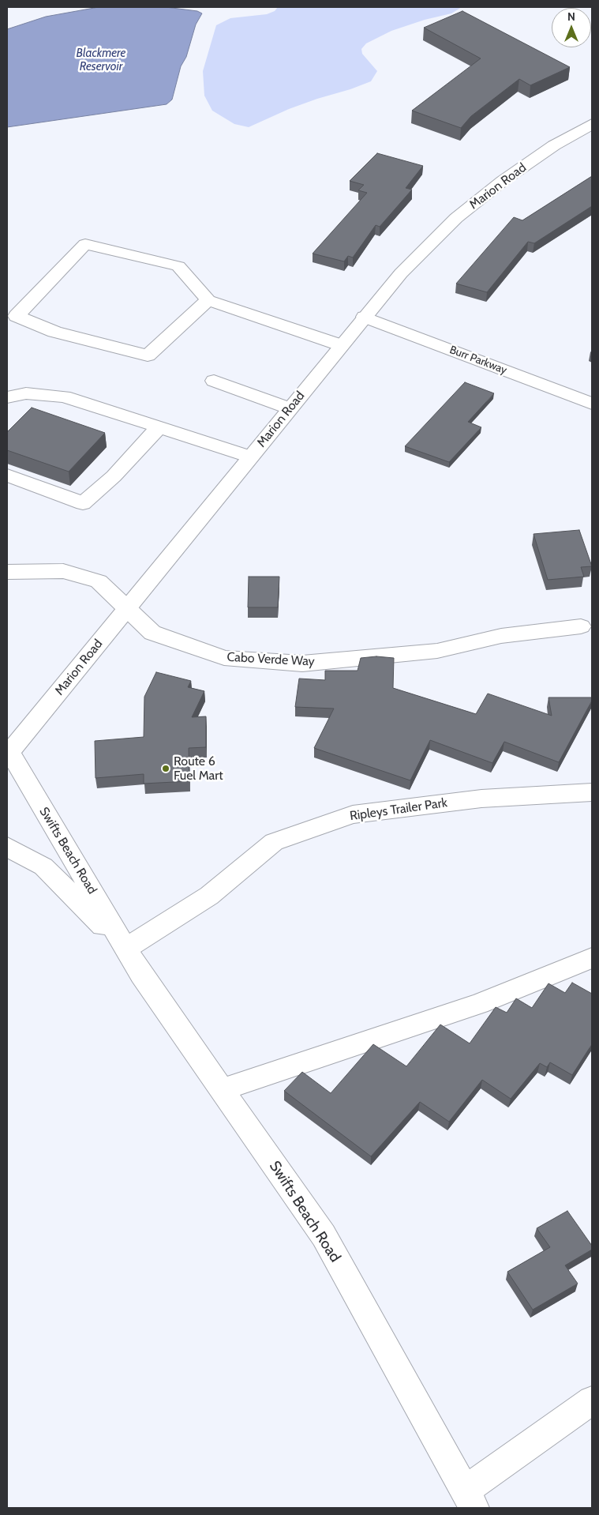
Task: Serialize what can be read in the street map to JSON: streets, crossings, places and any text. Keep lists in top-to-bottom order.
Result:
{
  "streets": {
    "street": [
      "Marion Road",
      "Burr Parkway",
      "Cabo Verde Way",
      "Ripleys Trailer Park",
      "Swifts Beach Road"
    ]
  },
  "crossings": [
    ["Marion Road", "Burr Parkway"],
    ["Marion Road", "Cabo Verde Way"],
    ["Marion Road", "Swifts Beach Road"],
    ["Ripleys Trailer Park", "Swifts Beach Road"]
  ],
  "water": ["Blackmere Reservoir"],
  "places": ["Route 6 Fuel Mart"],
  "north": "top"
}
